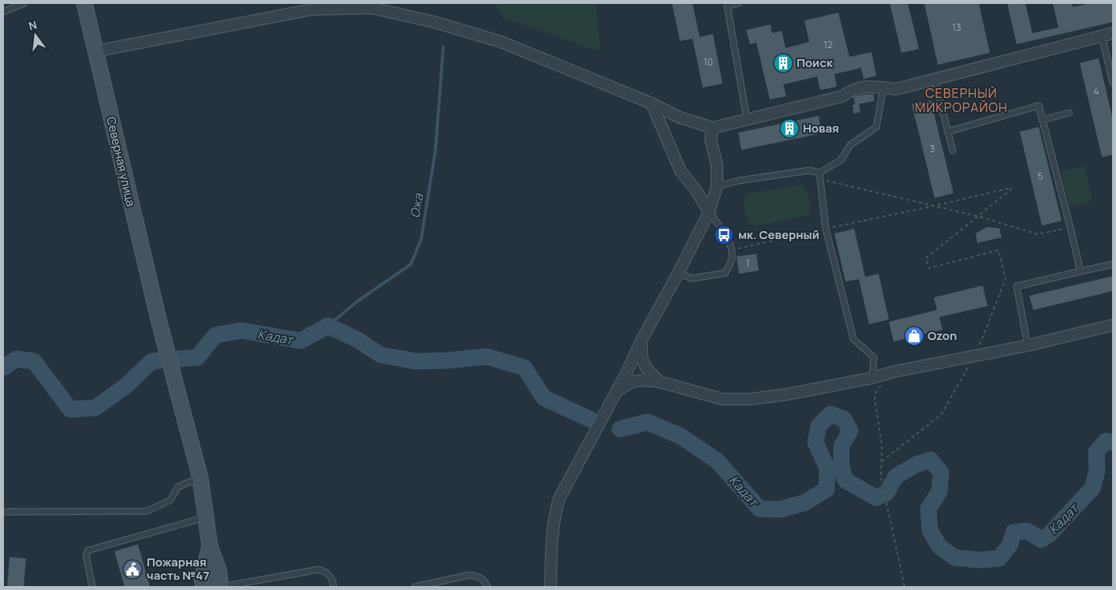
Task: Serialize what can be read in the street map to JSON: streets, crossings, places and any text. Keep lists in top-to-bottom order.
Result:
{
  "streets": {
    "street": ["Северная улица"]
  },
  "districts": ["СЕВЕРНЫЙ МИКРОРАЙОН"],
  "water": ["Ожа", "Кадат"],
  "places": {
    "building": ["Поиск", "Новая"],
    "bus stop": ["мк. Северный"],
    "shop": ["Ozon"],
    "public building": ["Пожарная часть №47"]
  },
  "house_numbers": [
    "13",
    "12",
    "10",
    "4",
    "3",
    "5",
    "1"
  ],
  "north": "top"
}
